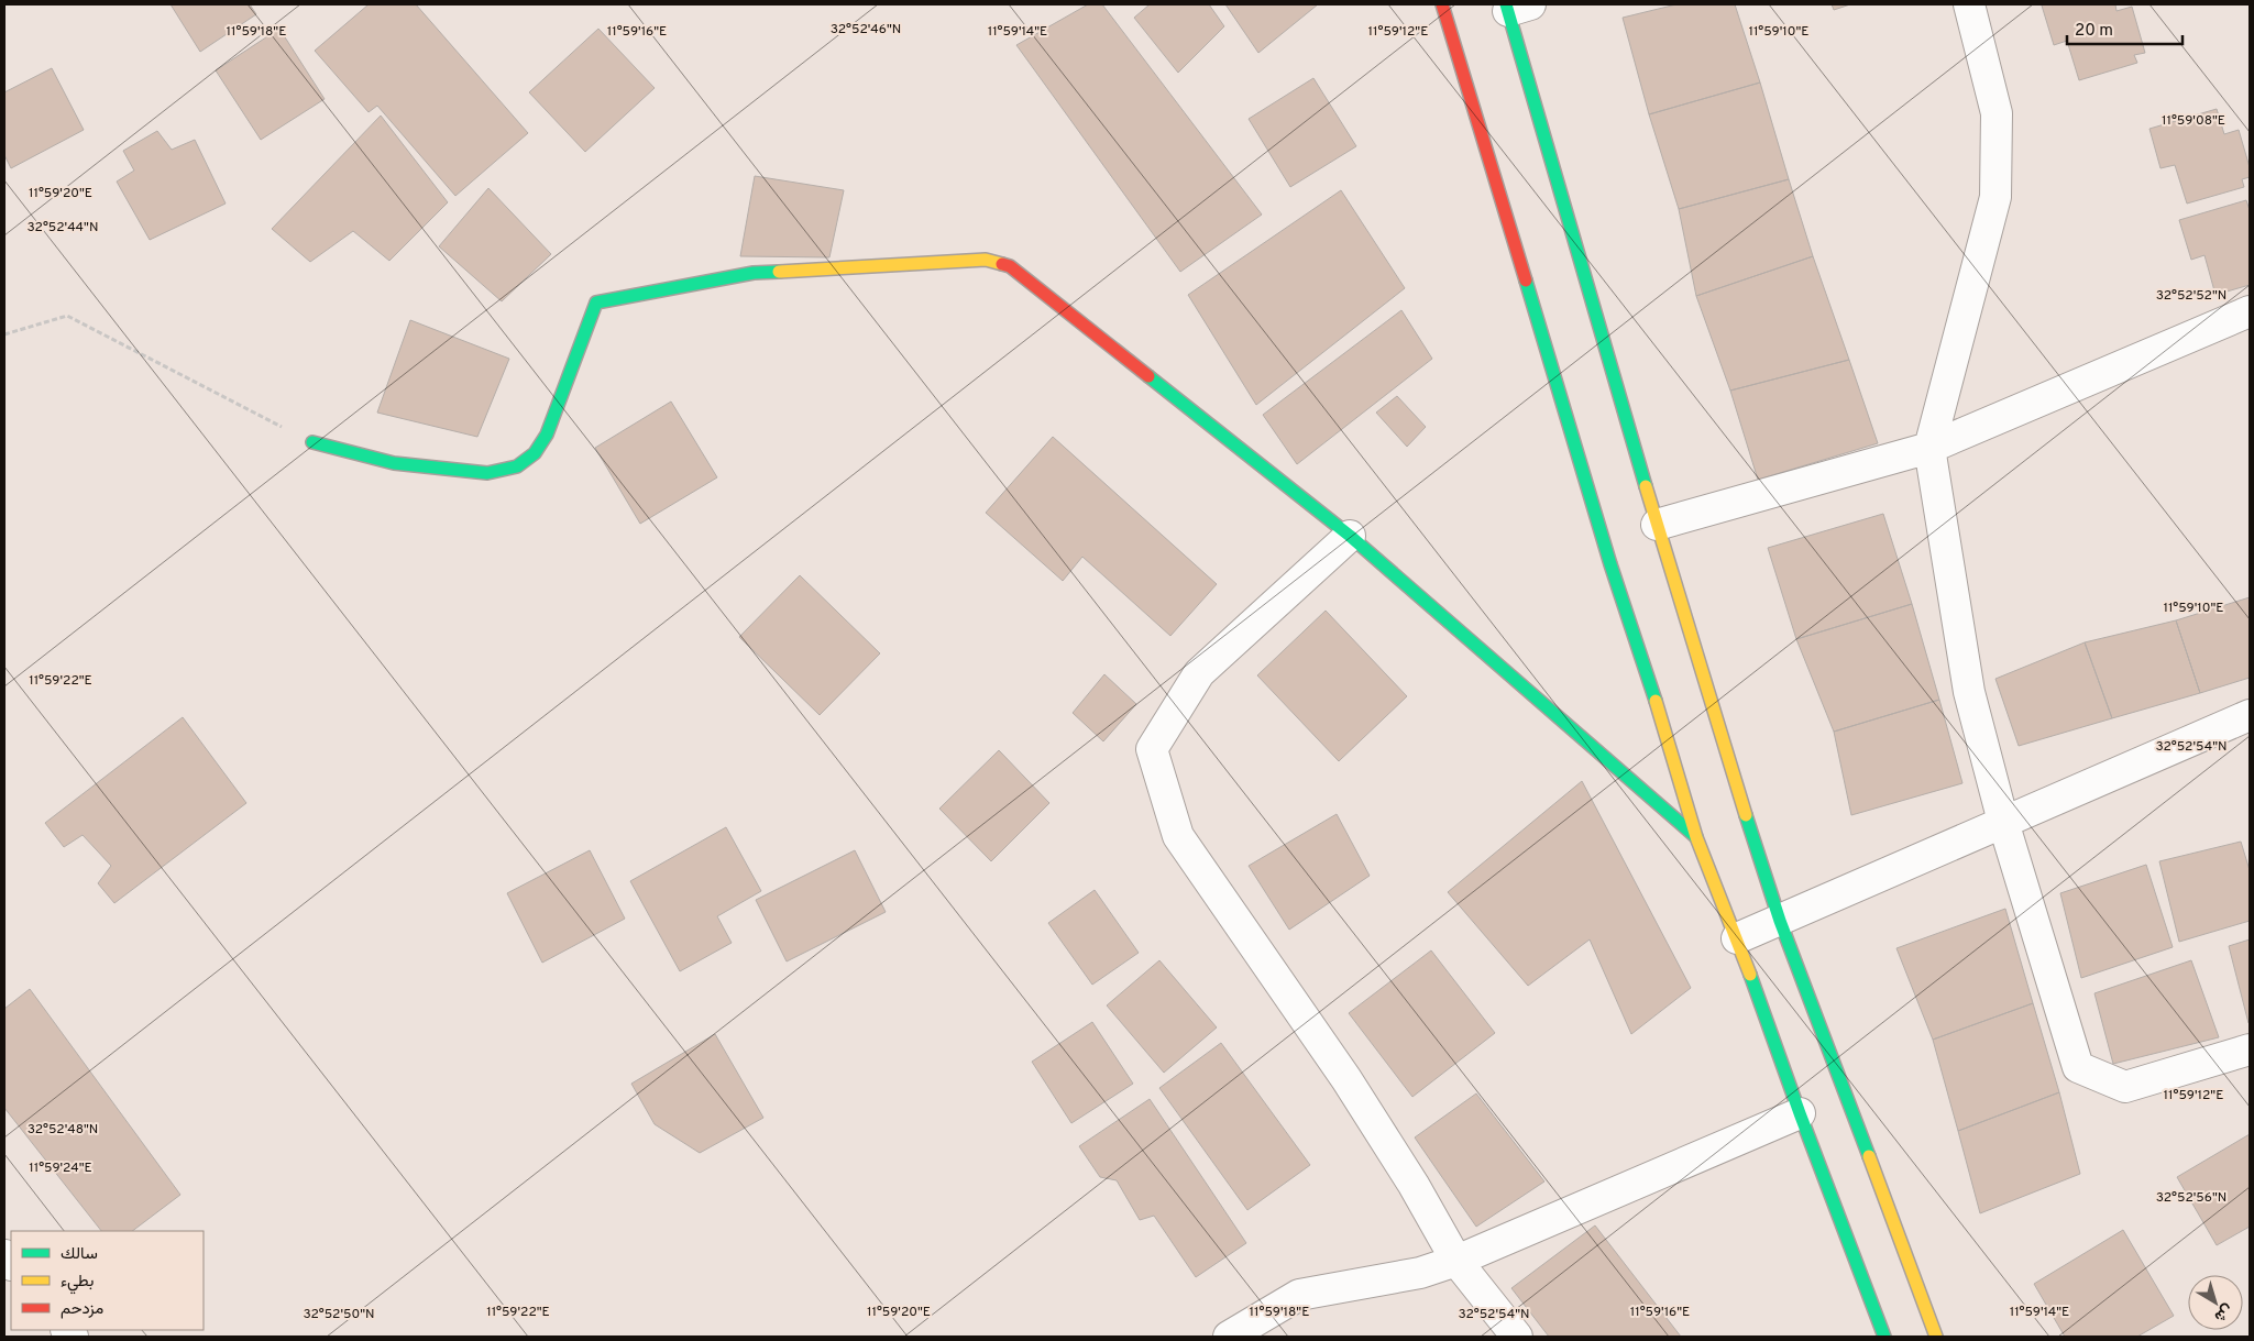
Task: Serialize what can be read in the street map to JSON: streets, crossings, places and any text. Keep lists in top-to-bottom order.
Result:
{
  "legend": ["سالك", "بطيء", "مزدحم"],
  "scale_bar": "20 m",
  "north": "bottom right",
  "coordinates": [
    "32°52'46\"N",
    "11°59'18\"E",
    "11°59'16\"E",
    "11°59'14\"E",
    "11°59'12\"E",
    "11°59'10\"E",
    "11°59'08\"E",
    "11°59'20\"E",
    "32°52'44\"N",
    "32°52'52\"N",
    "11°59'22\"E",
    "32°52'54\"N",
    "32°52'48\"N",
    "11°59'24\"E",
    "32°52'56\"N",
    "32°52'50\"N"
  ]
}
